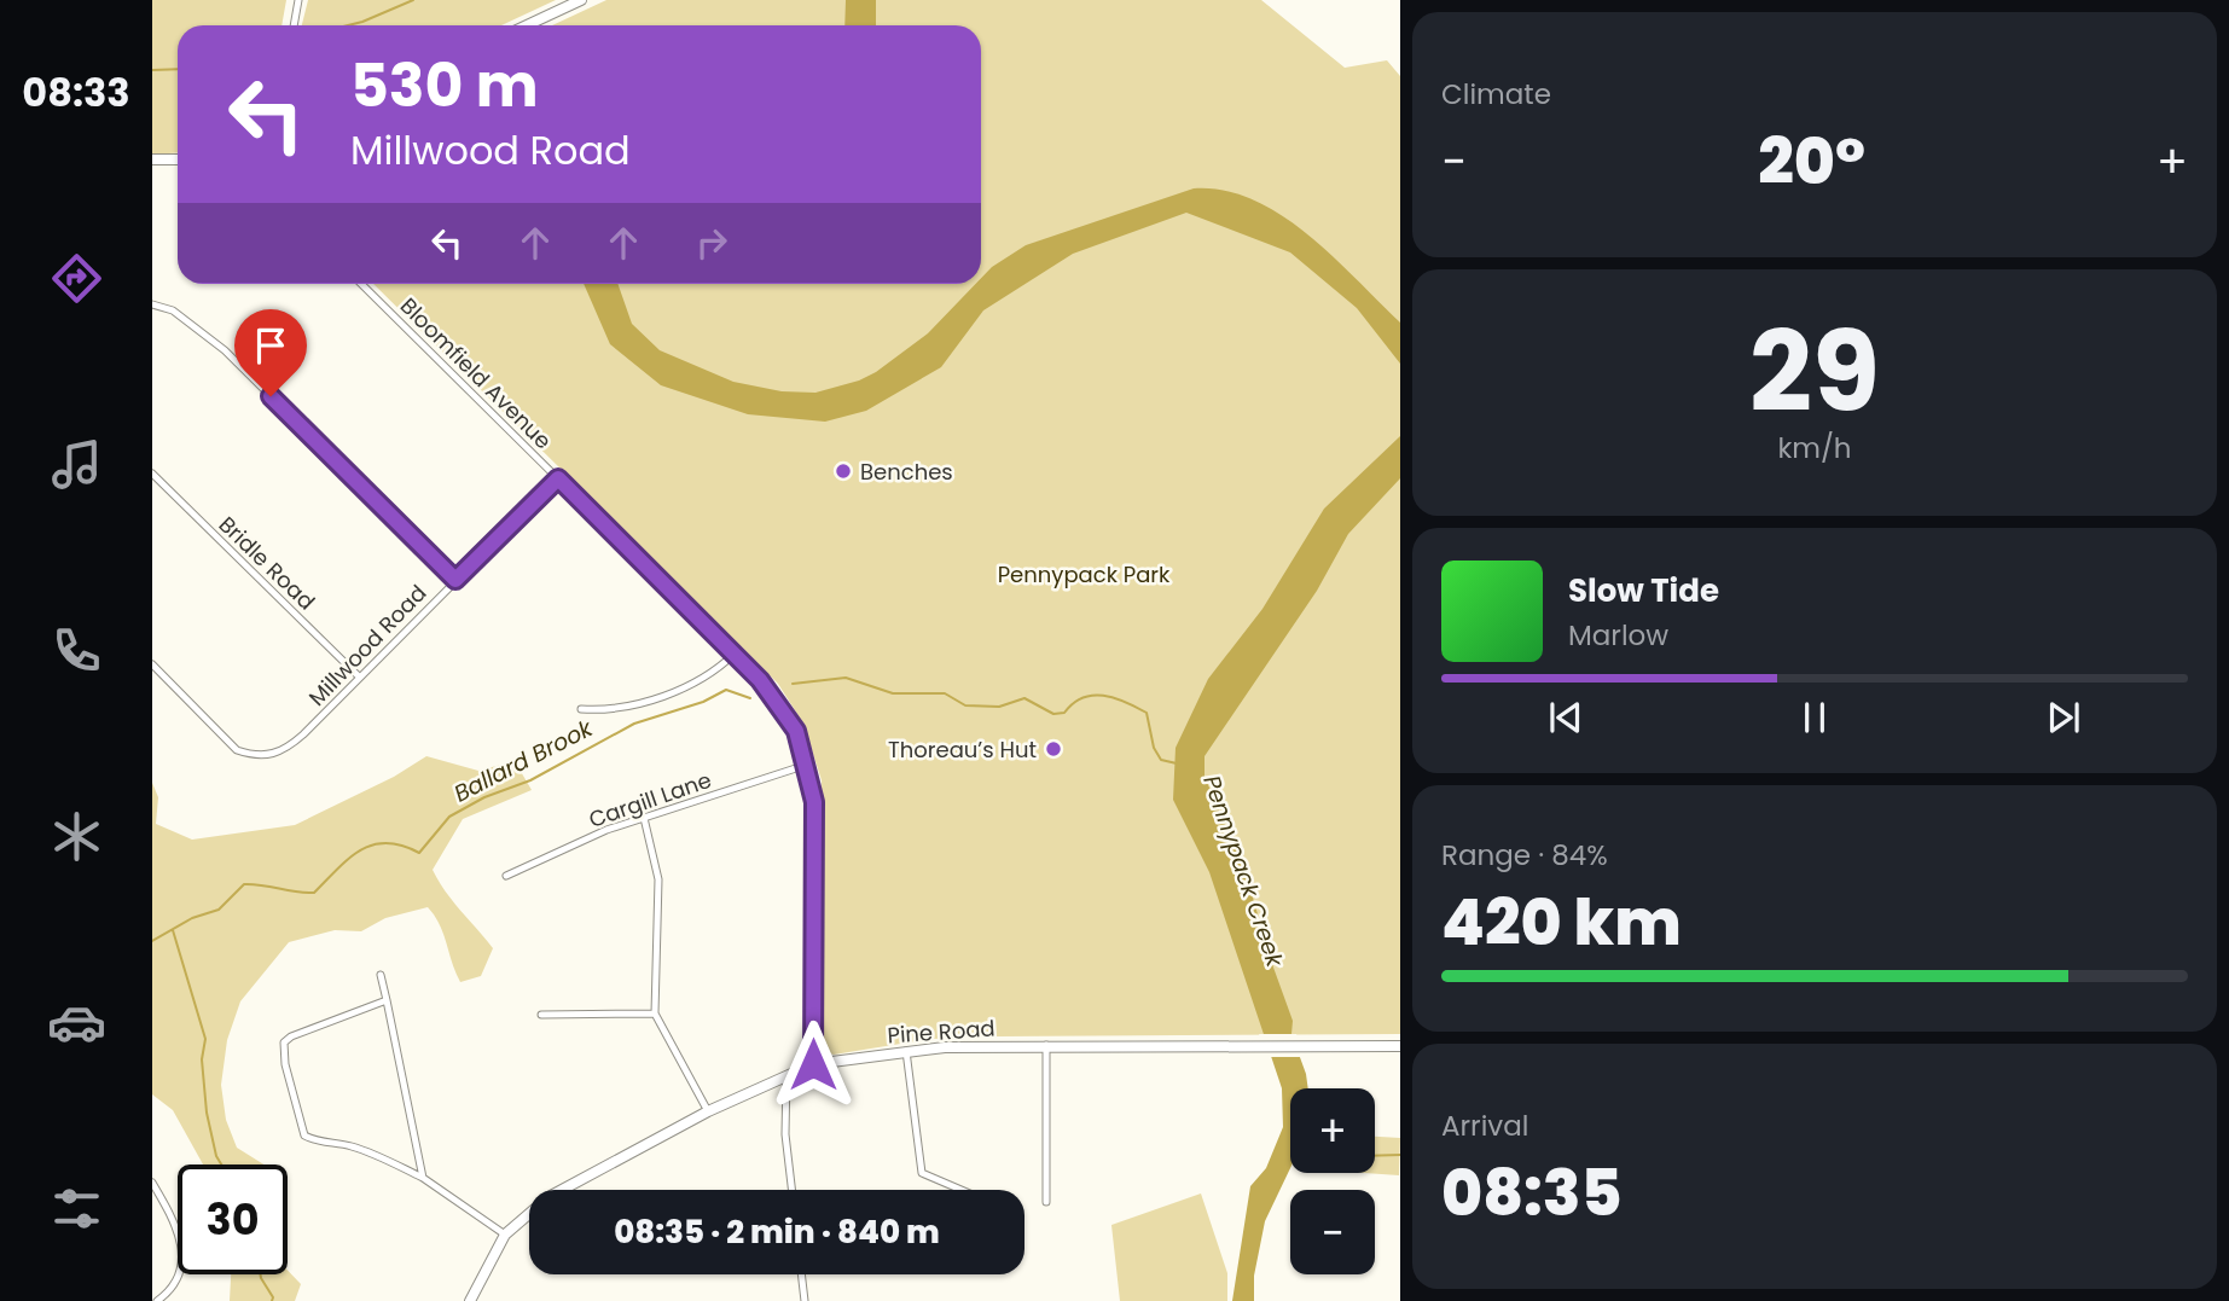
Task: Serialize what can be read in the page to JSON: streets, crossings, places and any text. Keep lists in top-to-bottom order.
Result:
{
  "streets": {
    "street": [
      "Bloomfield Avenue",
      "Bridle Road",
      "Millwood Road",
      "Cargill Lane",
      "Pine Road"
    ]
  },
  "crossings": [
    ["Bloomfield Avenue", "Millwood Road"],
    ["Bloomfield Avenue", "Cargill Lane"],
    ["Bloomfield Avenue", "Pine Road"],
    ["Bridle Road", "Millwood Road"]
  ],
  "water": ["Ballard Brook", "Pennypack Creek"],
  "parks": ["Pennypack Park"],
  "places": ["Benches", "Thoreau’s Hut"],
  "page": {
    "tabs": "08:33",
    "tile": [
      "Climate",
      ["29", "km/h"],
      ["Range · 84%", "420 km"],
      ["Arrival", "08:35"]
    ],
    "turn": ["530 m", "Millwood Road"],
    "heat": ["−", "20°", "+"],
    "song": ["Slow Tide", "Marlow"],
    "map_buttons": ["+", "−"],
    "limit": "30",
    "trip": "08:35 · 2 min · 840 m"
  }
}
